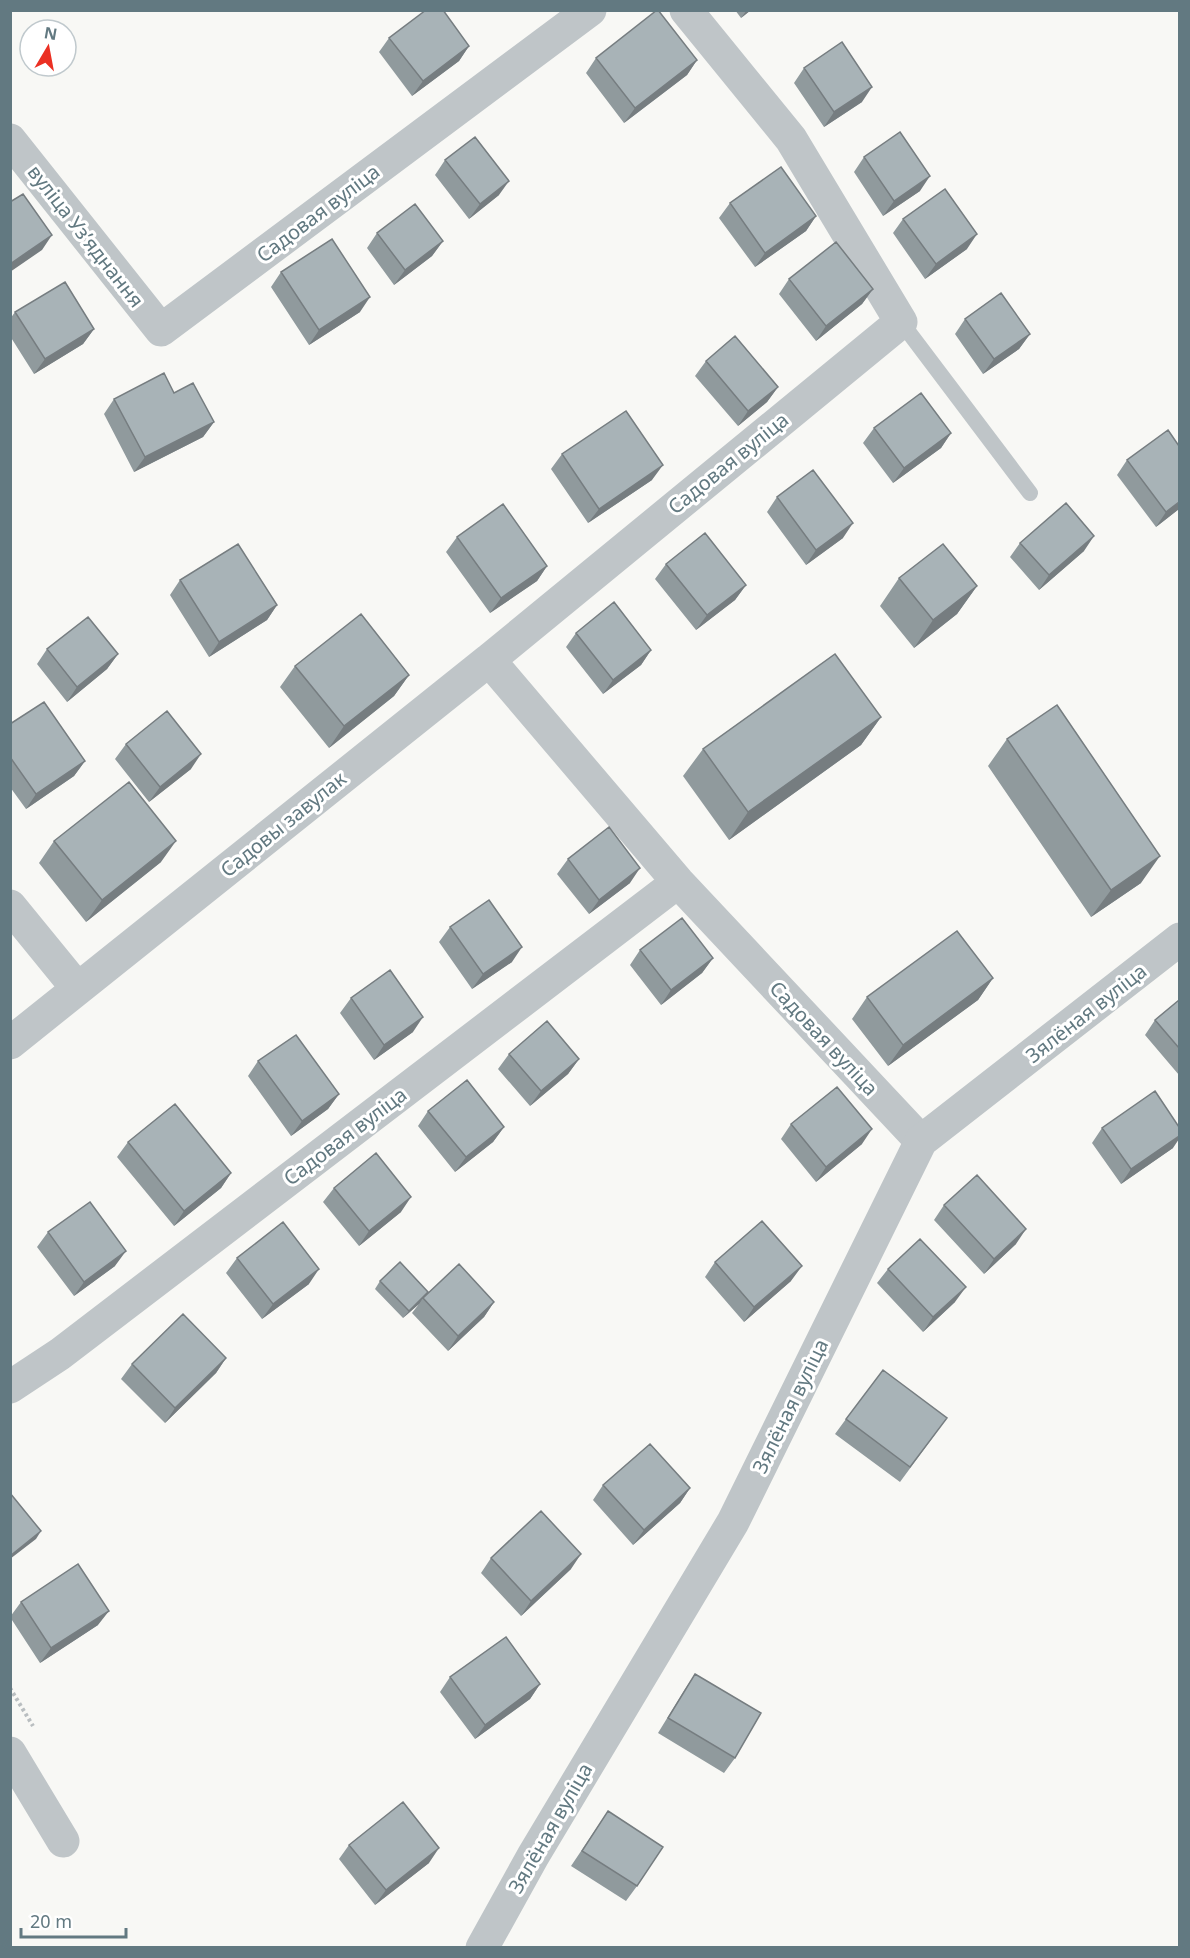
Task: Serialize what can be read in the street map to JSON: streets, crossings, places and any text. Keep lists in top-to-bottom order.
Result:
{
  "streets": {
    "street": [
      "Садовая вуліца",
      "вуліца Узʼяднання",
      "Садовы завулак",
      "Зялёная вуліца"
    ]
  },
  "crossings": [
    ["Садовая вуліца", "вуліца Узʼяднання"],
    ["Садовая вуліца", "Садовы завулак"],
    ["Садовая вуліца", "Зялёная вуліца"]
  ],
  "scale_bar": "20 m",
  "north": "top"
}
